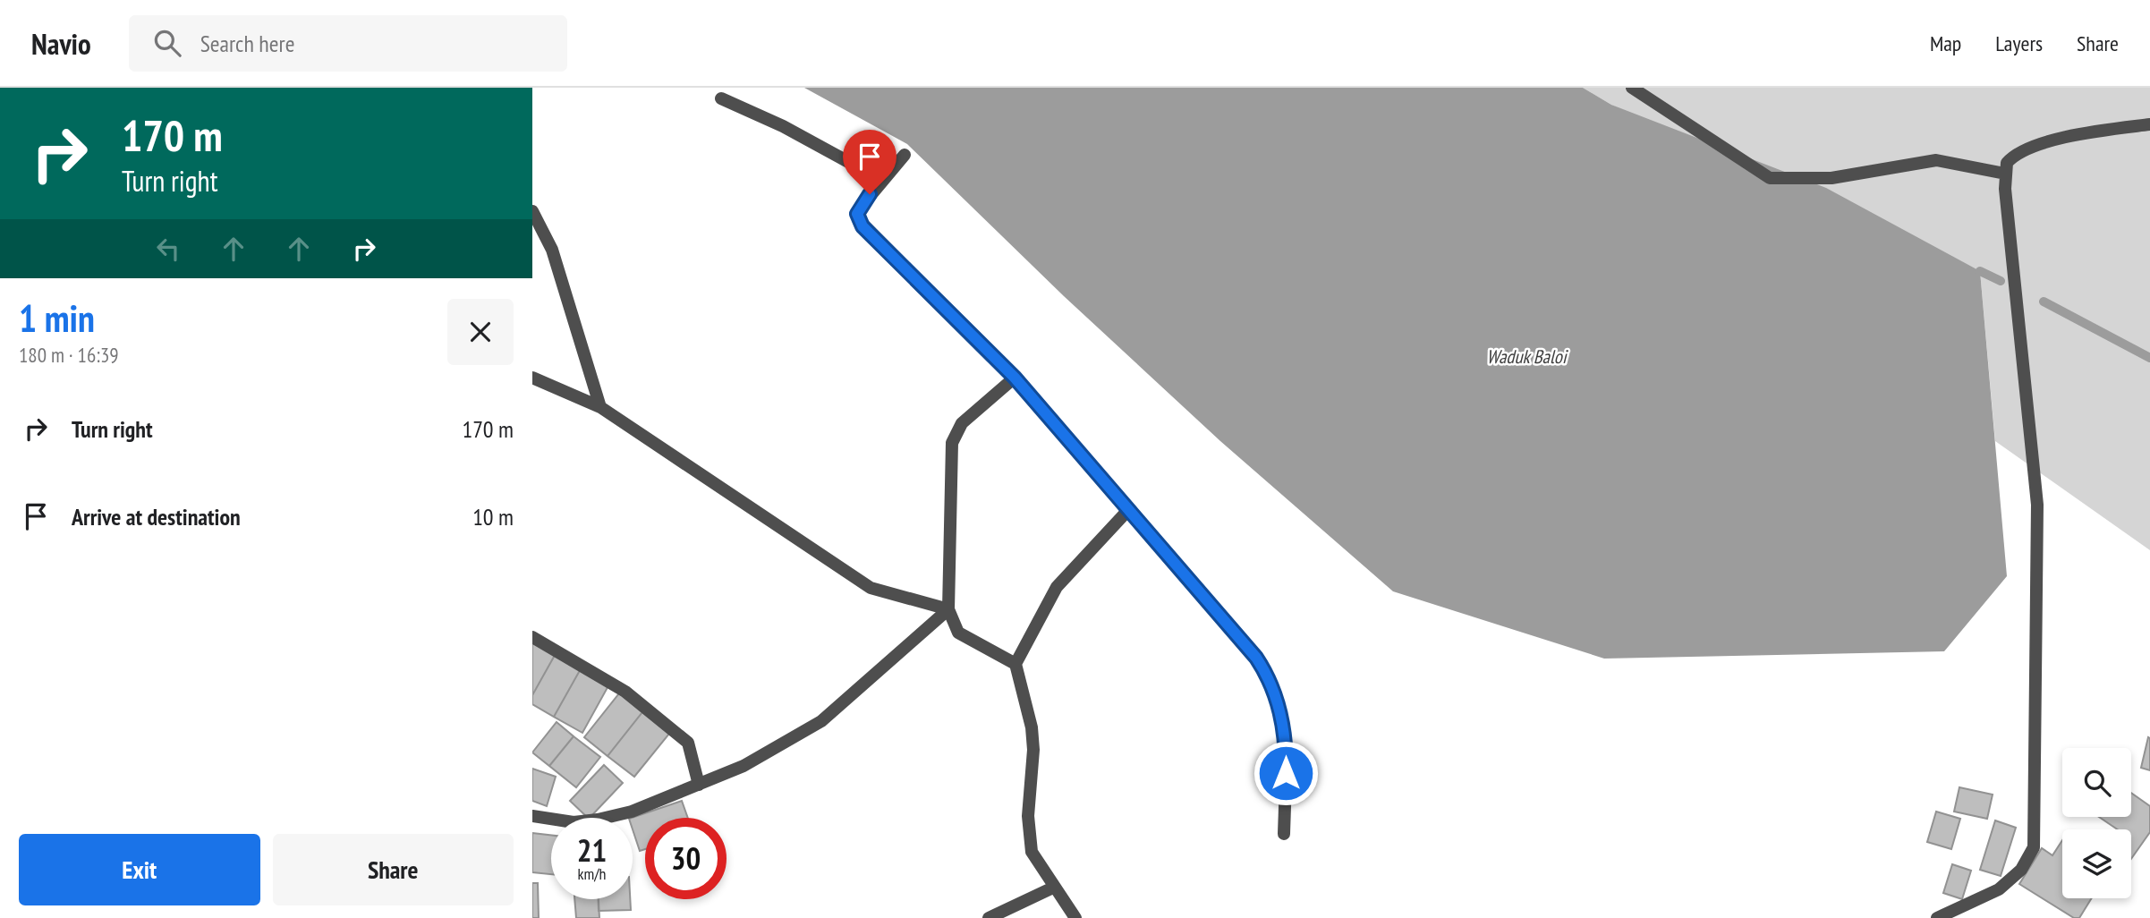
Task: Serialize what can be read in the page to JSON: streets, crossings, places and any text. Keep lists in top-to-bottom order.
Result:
{
  "water": ["Waduk Baloi"],
  "page": {
    "header": "Navio",
    "search": "Search here",
    "nav": ["Map", "Layers", "Share"],
    "turn": ["170 m", "Turn right"],
    "heading": ["1 min", "180 m · 16:39"],
    "list": [
      {
        "name": "Turn right",
        "value": "170 m"
      },
      {
        "name": "Arrive at destination",
        "value": "10 m"
      }
    ],
    "speed": "21 km/h",
    "limit": "30",
    "buttons": ["Exit", "Share"]
  }
}
